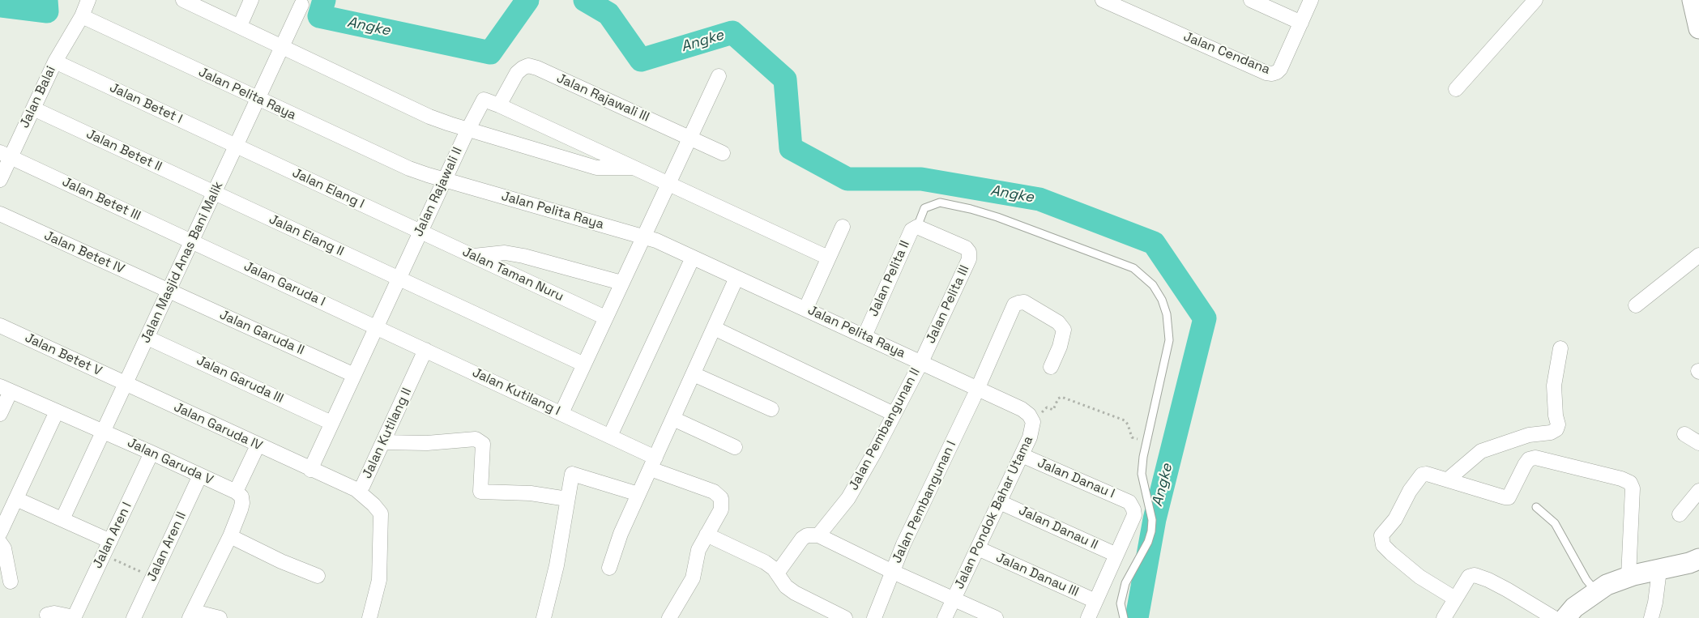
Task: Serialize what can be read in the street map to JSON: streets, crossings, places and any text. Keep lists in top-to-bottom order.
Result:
{
  "streets": {
    "street": [
      "Jalan Cendana",
      "Jalan Pelita Raya",
      "Jalan Balai",
      "Jalan Rajawali III",
      "Jalan Betet I",
      "Jalan Betet II",
      "Jalan Elang I",
      "Jalan Rajawali II",
      "Jalan Betet III",
      "Jalan Elang II",
      "Jalan Betet IV",
      "Jalan Masjid Anas Bani Malik",
      "Jalan Taman Nuru",
      "Jalan Pelita II",
      "Jalan Garuda I",
      "Jalan Pelita III",
      "Jalan Garuda II",
      "Jalan Betet V",
      "Jalan Garuda III",
      "Jalan Kutilang I",
      "Jalan Garuda IV",
      "Jalan Pembangunan II",
      "Jalan Kutilang II",
      "Jalan Garuda V",
      "Jalan Danau I",
      "Jalan Pembangunan I",
      "Jalan Pondok Bahar Utama",
      "Jalan Danau II",
      "Jalan Aren I",
      "Jalan Aren II",
      "Jalan Danau III"
    ]
  },
  "crossings": [
    ["Jalan Pelita Raya", "Jalan Balai"],
    ["Jalan Pelita Raya", "Jalan Rajawali II"],
    ["Jalan Pelita Raya", "Jalan Masjid Anas Bani Malik"],
    ["Jalan Pelita Raya", "Jalan Pelita II"],
    ["Jalan Pelita Raya", "Jalan Pelita III"],
    ["Jalan Pelita Raya", "Jalan Pembangunan II"],
    ["Jalan Pelita Raya", "Jalan Pembangunan I"],
    ["Jalan Pelita Raya", "Jalan Pondok Bahar Utama"],
    ["Jalan Balai", "Jalan Betet I"],
    ["Jalan Balai", "Jalan Betet II"],
    ["Jalan Balai", "Jalan Betet III"],
    ["Jalan Rajawali III", "Jalan Rajawali II"],
    ["Jalan Betet I", "Jalan Elang I"],
    ["Jalan Betet I", "Jalan Masjid Anas Bani Malik"],
    ["Jalan Betet II", "Jalan Elang II"],
    ["Jalan Betet II", "Jalan Masjid Anas Bani Malik"],
    ["Jalan Elang I", "Jalan Rajawali II"],
    ["Jalan Elang I", "Jalan Masjid Anas Bani Malik"],
    ["Jalan Elang I", "Jalan Taman Nuru"],
    ["Jalan Rajawali II", "Jalan Elang II"],
    ["Jalan Rajawali II", "Jalan Taman Nuru"],
    ["Jalan Rajawali II", "Jalan Garuda I"],
    ["Jalan Rajawali II", "Jalan Garuda II"],
    ["Jalan Rajawali II", "Jalan Garuda III"],
    ["Jalan Rajawali II", "Jalan Kutilang I"],
    ["Jalan Rajawali II", "Jalan Garuda IV"],
    ["Jalan Rajawali II", "Jalan Kutilang II"],
    ["Jalan Betet III", "Jalan Masjid Anas Bani Malik"],
    ["Jalan Betet III", "Jalan Garuda I"],
    ["Jalan Elang II", "Jalan Masjid Anas Bani Malik"],
    ["Jalan Betet IV", "Jalan Masjid Anas Bani Malik"],
    ["Jalan Betet IV", "Jalan Garuda II"],
    ["Jalan Masjid Anas Bani Malik", "Jalan Garuda I"],
    ["Jalan Masjid Anas Bani Malik", "Jalan Garuda II"],
    ["Jalan Masjid Anas Bani Malik", "Jalan Betet V"],
    ["Jalan Masjid Anas Bani Malik", "Jalan Garuda III"],
    ["Jalan Masjid Anas Bani Malik", "Jalan Garuda IV"],
    ["Jalan Masjid Anas Bani Malik", "Jalan Garuda V"],
    ["Jalan Pelita II", "Jalan Pelita III"],
    ["Jalan Garuda I", "Jalan Kutilang I"],
    ["Jalan Pelita III", "Jalan Pembangunan II"],
    ["Jalan Betet V", "Jalan Garuda IV"],
    ["Jalan Kutilang I", "Jalan Kutilang II"],
    ["Jalan Garuda IV", "Jalan Kutilang II"],
    ["Jalan Garuda V", "Jalan Aren I"],
    ["Jalan Garuda V", "Jalan Aren II"],
    ["Jalan Danau I", "Jalan Pondok Bahar Utama"],
    ["Jalan Danau I", "Jalan Danau II"],
    ["Jalan Pondok Bahar Utama", "Jalan Danau II"],
    ["Jalan Pondok Bahar Utama", "Jalan Danau III"]
  ],
  "water": ["Angke"]
}
